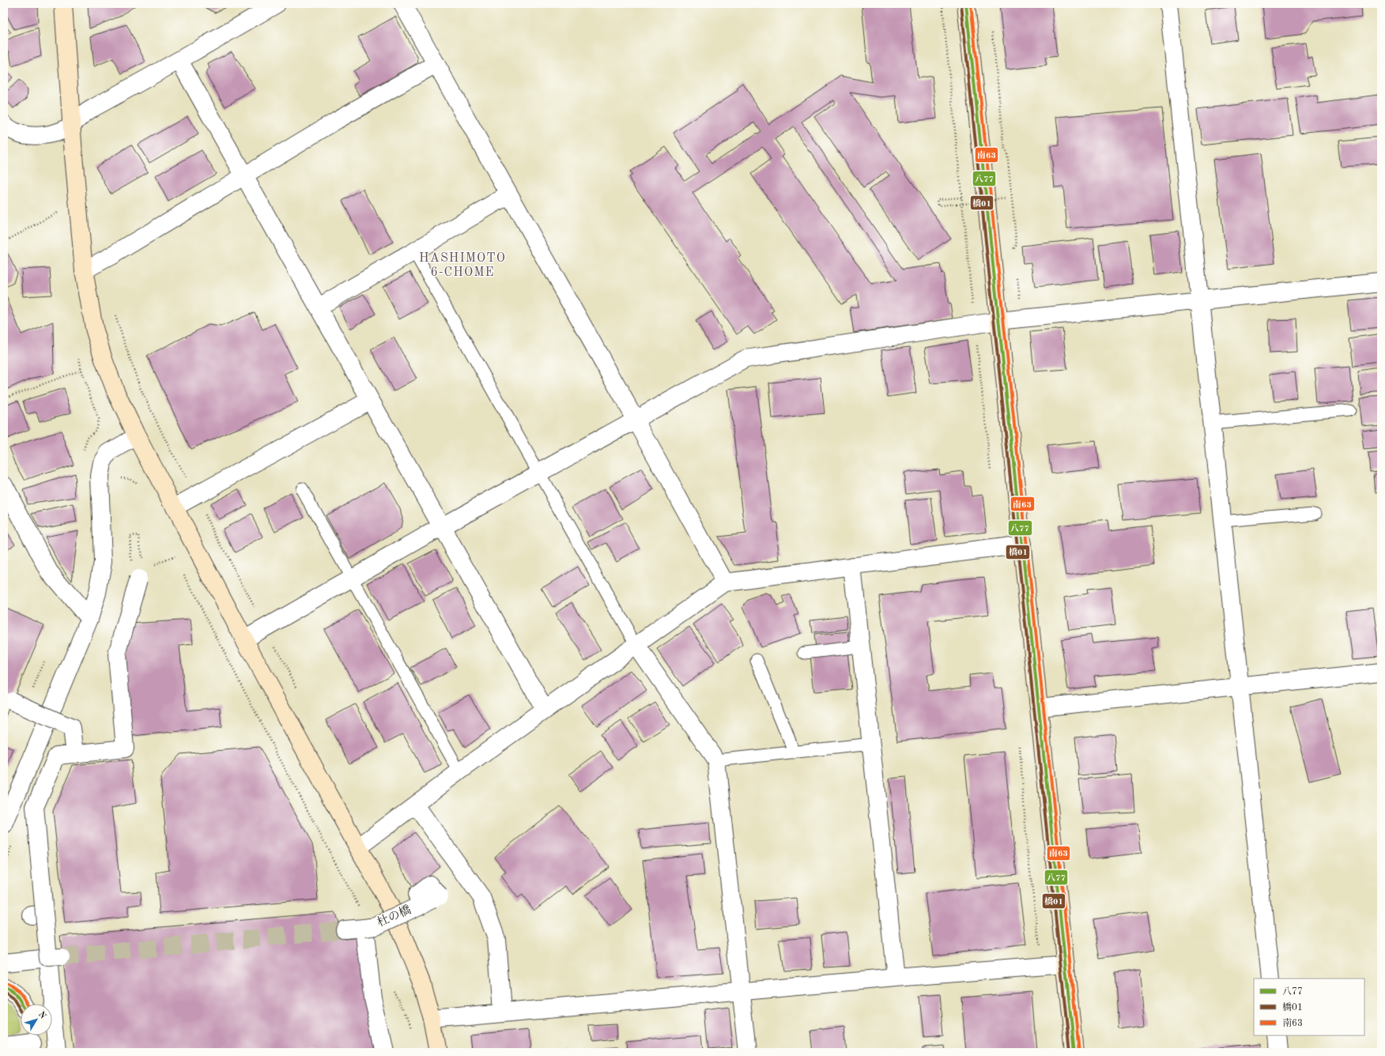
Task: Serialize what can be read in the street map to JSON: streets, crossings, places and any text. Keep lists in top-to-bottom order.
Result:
{
  "streets": {
    "street": ["杜の橋"]
  },
  "districts": ["HASHIMOTO 6-CHOME"],
  "lines": ["transit line 八77", "transit line 南63", "transit line 橋01"],
  "legend": ["八77", "橋01", "南63"],
  "north": "top right"
}
